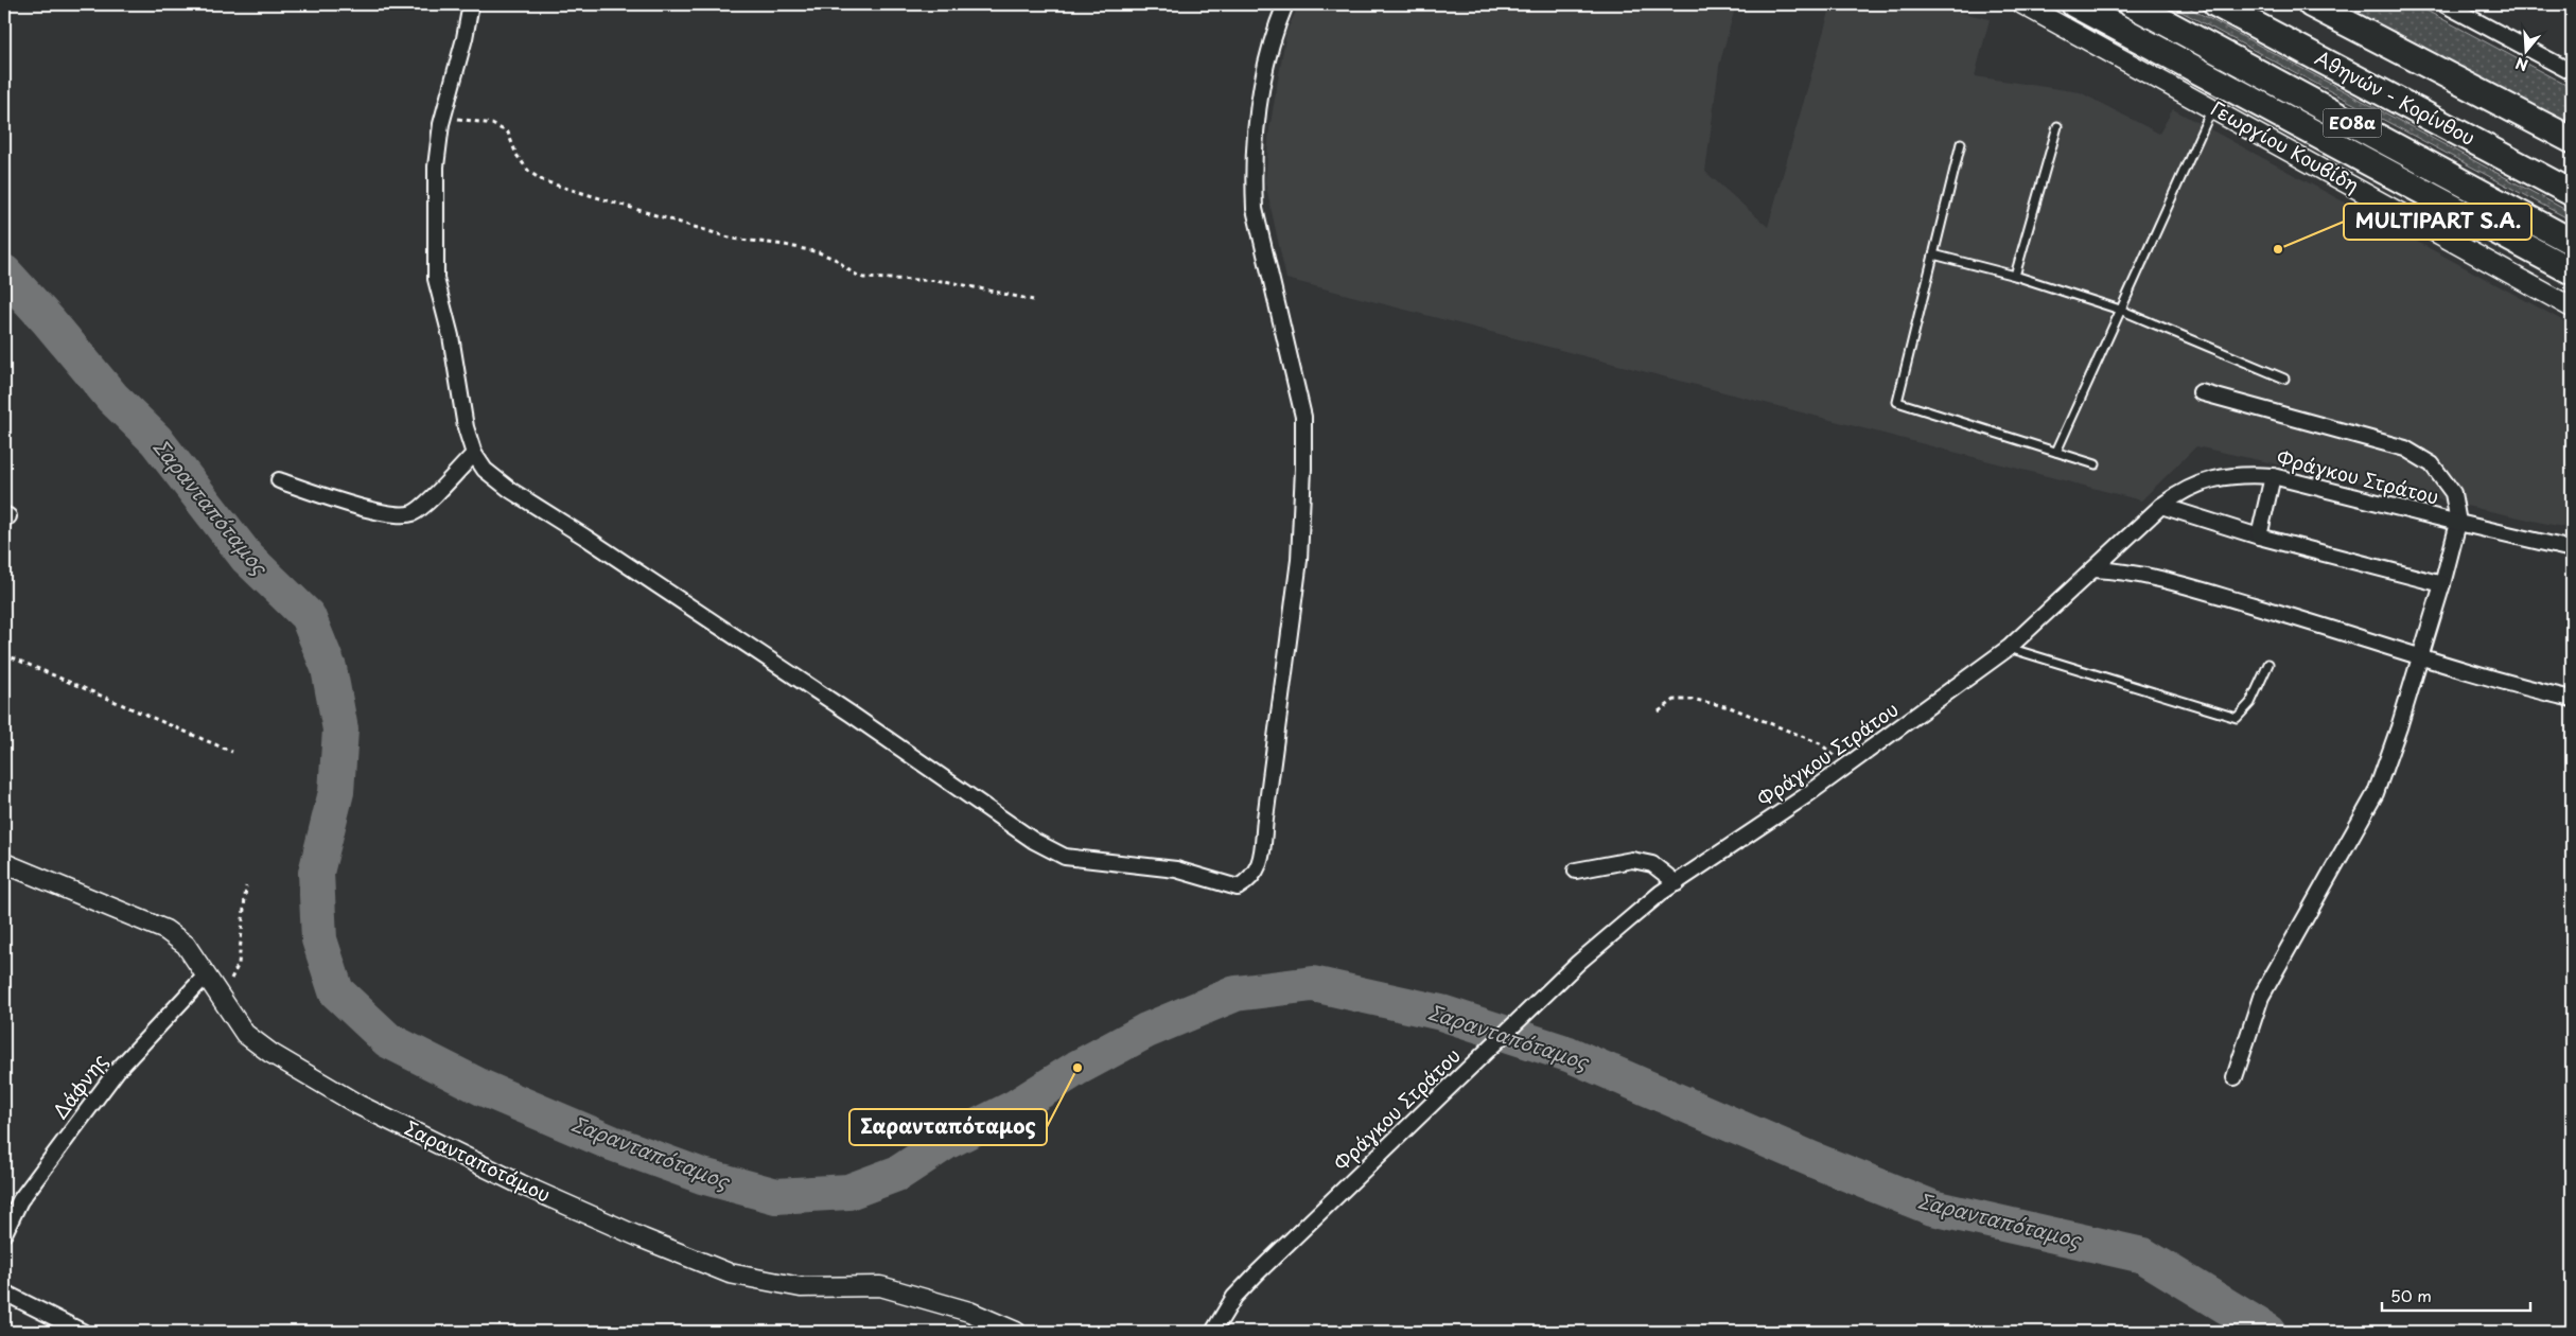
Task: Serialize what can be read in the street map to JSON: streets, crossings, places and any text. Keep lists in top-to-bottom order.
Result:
{
  "streets": {
    "highway": ["Αθηνών - Κορίνθου", "ΕΟ8α"],
    "street": [
      "Γεωργίου Κουβίδη",
      "Φράγκου Στράτου",
      "Δάφνης",
      "Σαρανταποτάμου"
    ]
  },
  "crossings": [
    ["Δάφνης", "Σαρανταποτάμου"]
  ],
  "water": ["Σαρανταπόταμος"],
  "places": ["MULTIPART S.A.", "Σαρανταπόταμος"],
  "scale_bar": "50 m",
  "north": "bottom"
}
